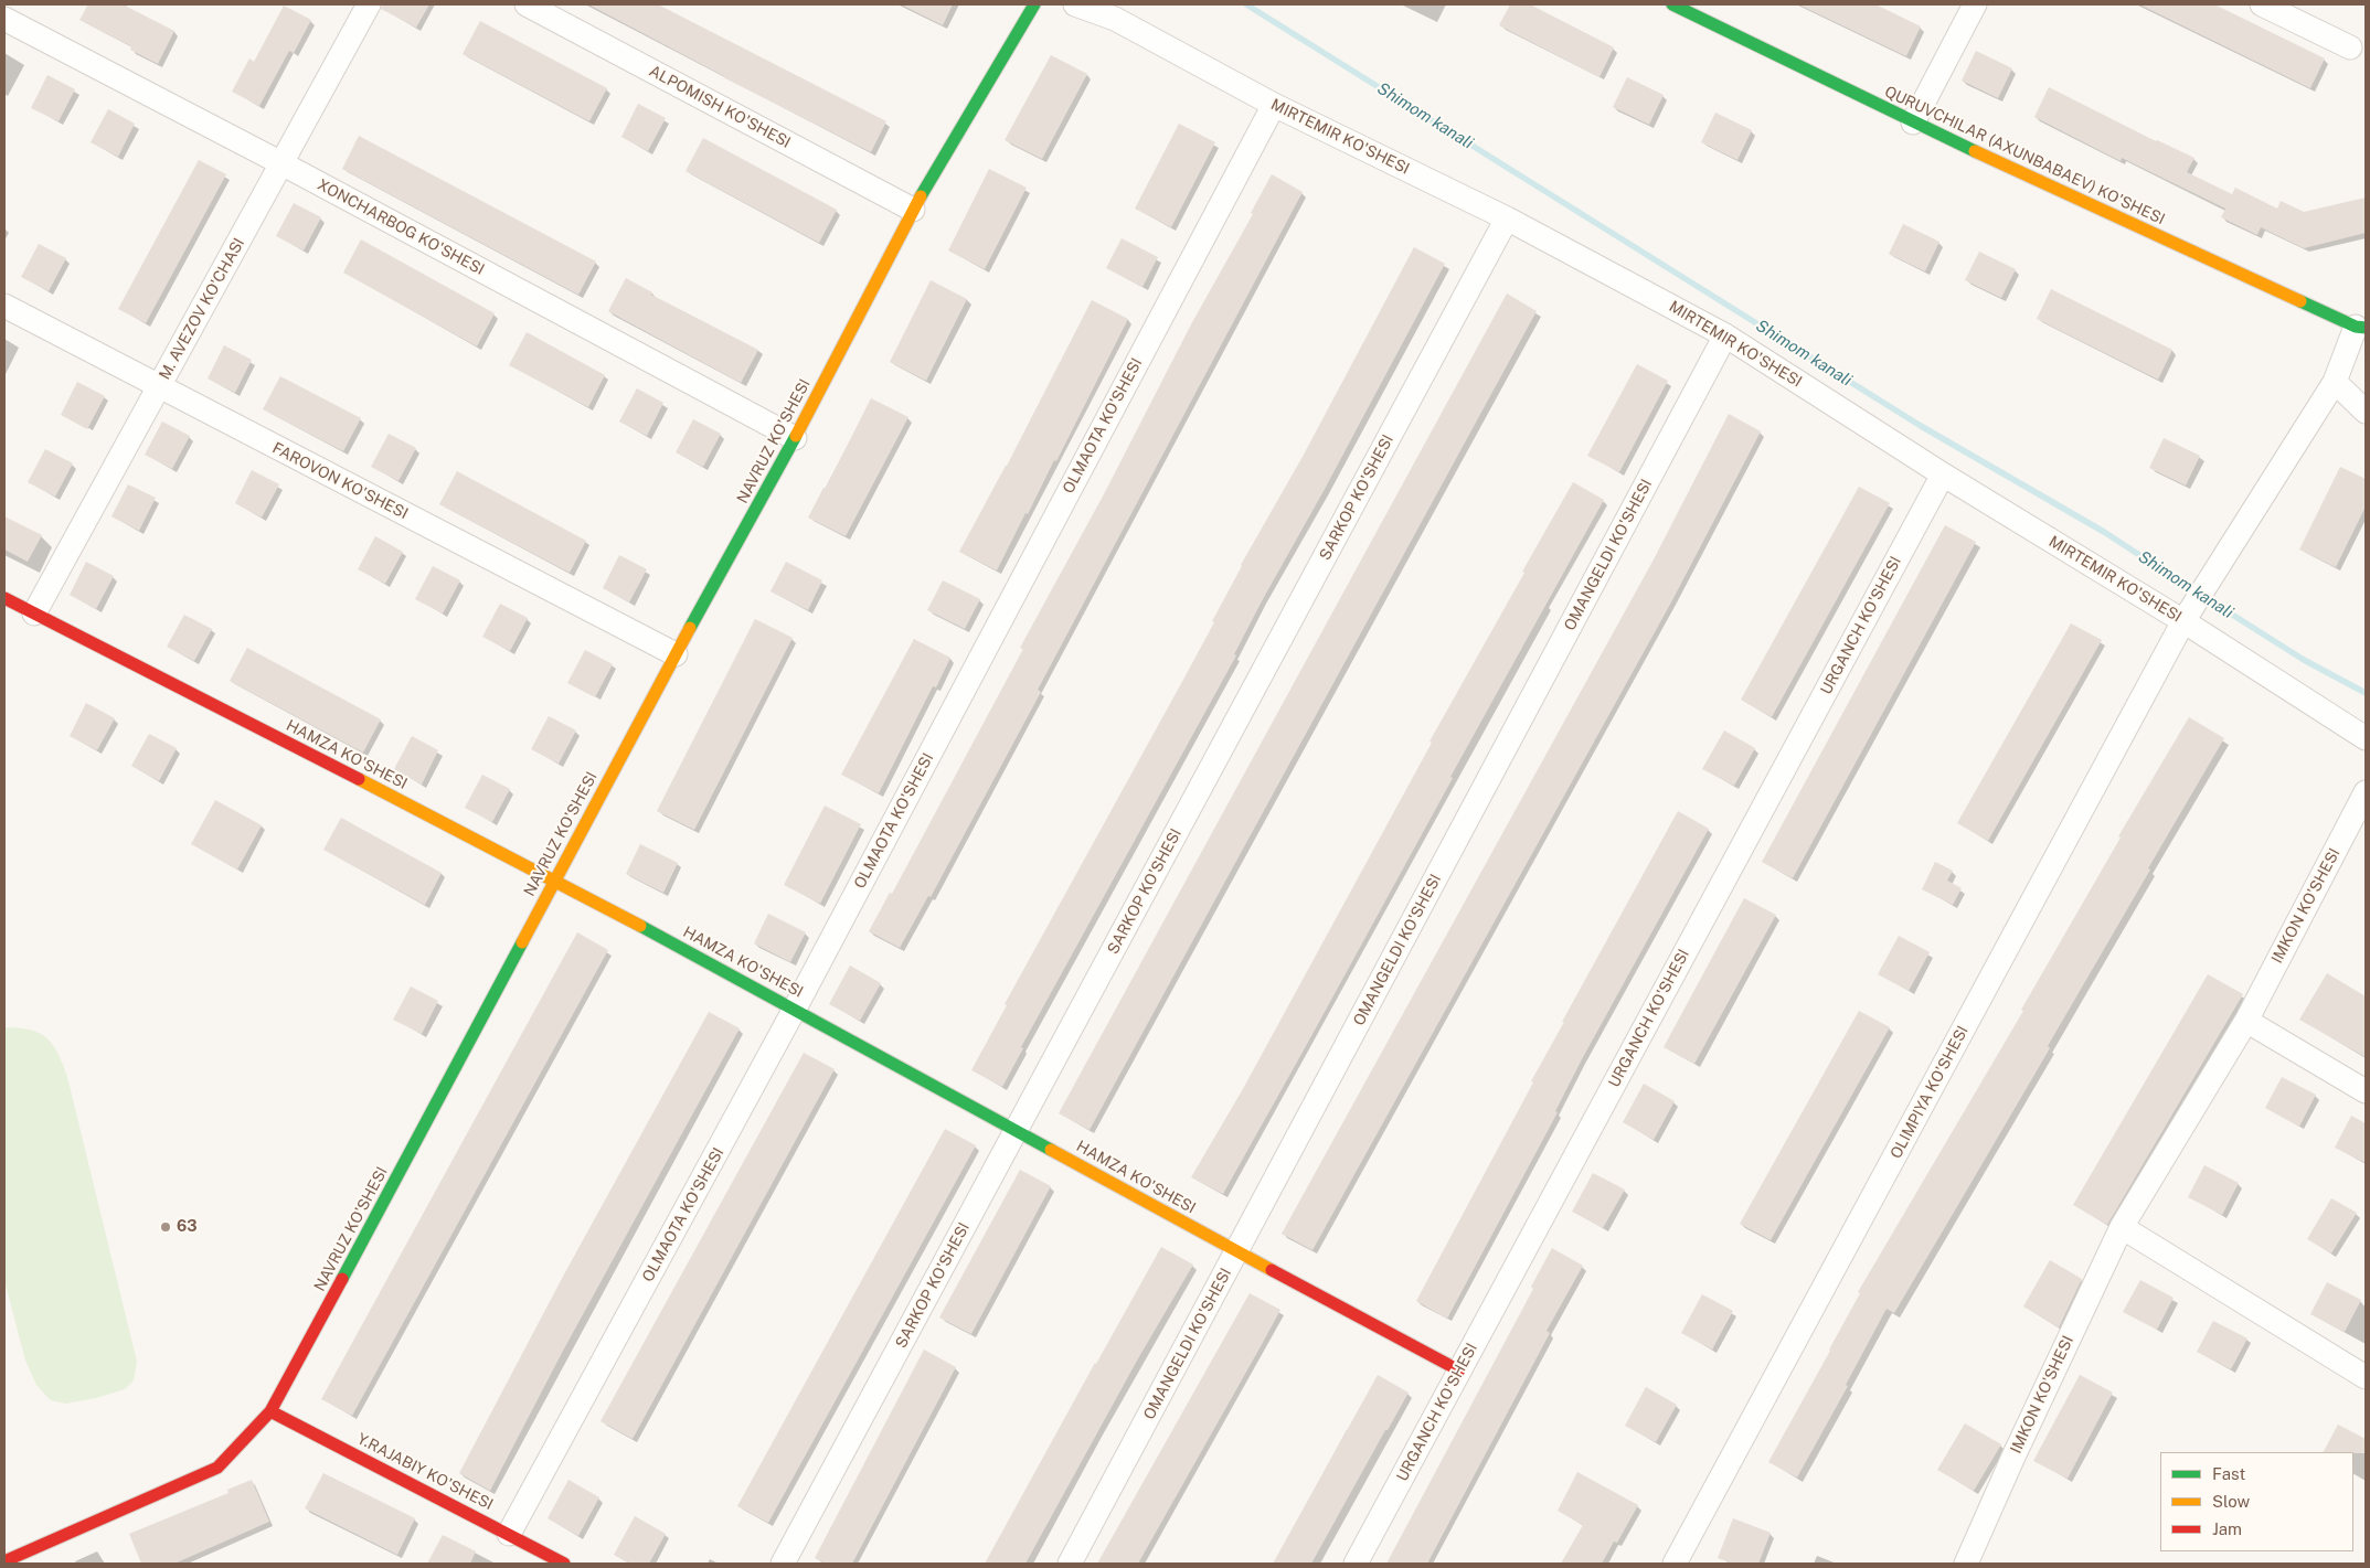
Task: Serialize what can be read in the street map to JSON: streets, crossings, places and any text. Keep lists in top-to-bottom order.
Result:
{
  "streets": {
    "street": [
      "ALPOMISH KO'SHESI",
      "MIRTEMIR KO'SHESI",
      "QURUVCHILAR (AXUNBABAEV) KO'SHESI",
      "XONCHARBOG KO'SHESI",
      "M. AVEZOV KO'CHASI",
      "OLMAOTA KO'SHESI",
      "NAVRUZ KO'SHESI",
      "FAROVON KO'SHESI",
      "SARKOP KO'SHESI",
      "OMANGELDI KO'SHESI",
      "URGANCH KO'SHESI",
      "HAMZA KO'SHESI",
      "IMKON KO'SHESI",
      "OLIMPIYA KO'SHESI",
      "Y.RAJABIY KO'SHESI"
    ]
  },
  "crossings": [
    ["ALPOMISH KO'SHESI", "NAVRUZ KO'SHESI"],
    ["MIRTEMIR KO'SHESI", "OLMAOTA KO'SHESI"],
    ["MIRTEMIR KO'SHESI", "SARKOP KO'SHESI"],
    ["MIRTEMIR KO'SHESI", "OMANGELDI KO'SHESI"],
    ["MIRTEMIR KO'SHESI", "URGANCH KO'SHESI"],
    ["MIRTEMIR KO'SHESI", "OLIMPIYA KO'SHESI"],
    ["QURUVCHILAR (AXUNBABAEV) KO'SHESI", "OLIMPIYA KO'SHESI"],
    ["XONCHARBOG KO'SHESI", "M. AVEZOV KO'CHASI"],
    ["XONCHARBOG KO'SHESI", "NAVRUZ KO'SHESI"],
    ["M. AVEZOV KO'CHASI", "FAROVON KO'SHESI"],
    ["M. AVEZOV KO'CHASI", "HAMZA KO'SHESI"],
    ["OLMAOTA KO'SHESI", "HAMZA KO'SHESI"],
    ["OLMAOTA KO'SHESI", "Y.RAJABIY KO'SHESI"],
    ["NAVRUZ KO'SHESI", "FAROVON KO'SHESI"],
    ["NAVRUZ KO'SHESI", "HAMZA KO'SHESI"],
    ["NAVRUZ KO'SHESI", "Y.RAJABIY KO'SHESI"],
    ["SARKOP KO'SHESI", "HAMZA KO'SHESI"],
    ["OMANGELDI KO'SHESI", "HAMZA KO'SHESI"],
    ["URGANCH KO'SHESI", "HAMZA KO'SHESI"]
  ],
  "water": ["Shimom kanali"],
  "places": ["63"],
  "legend": ["Fast", "Slow", "Jam"]
}
